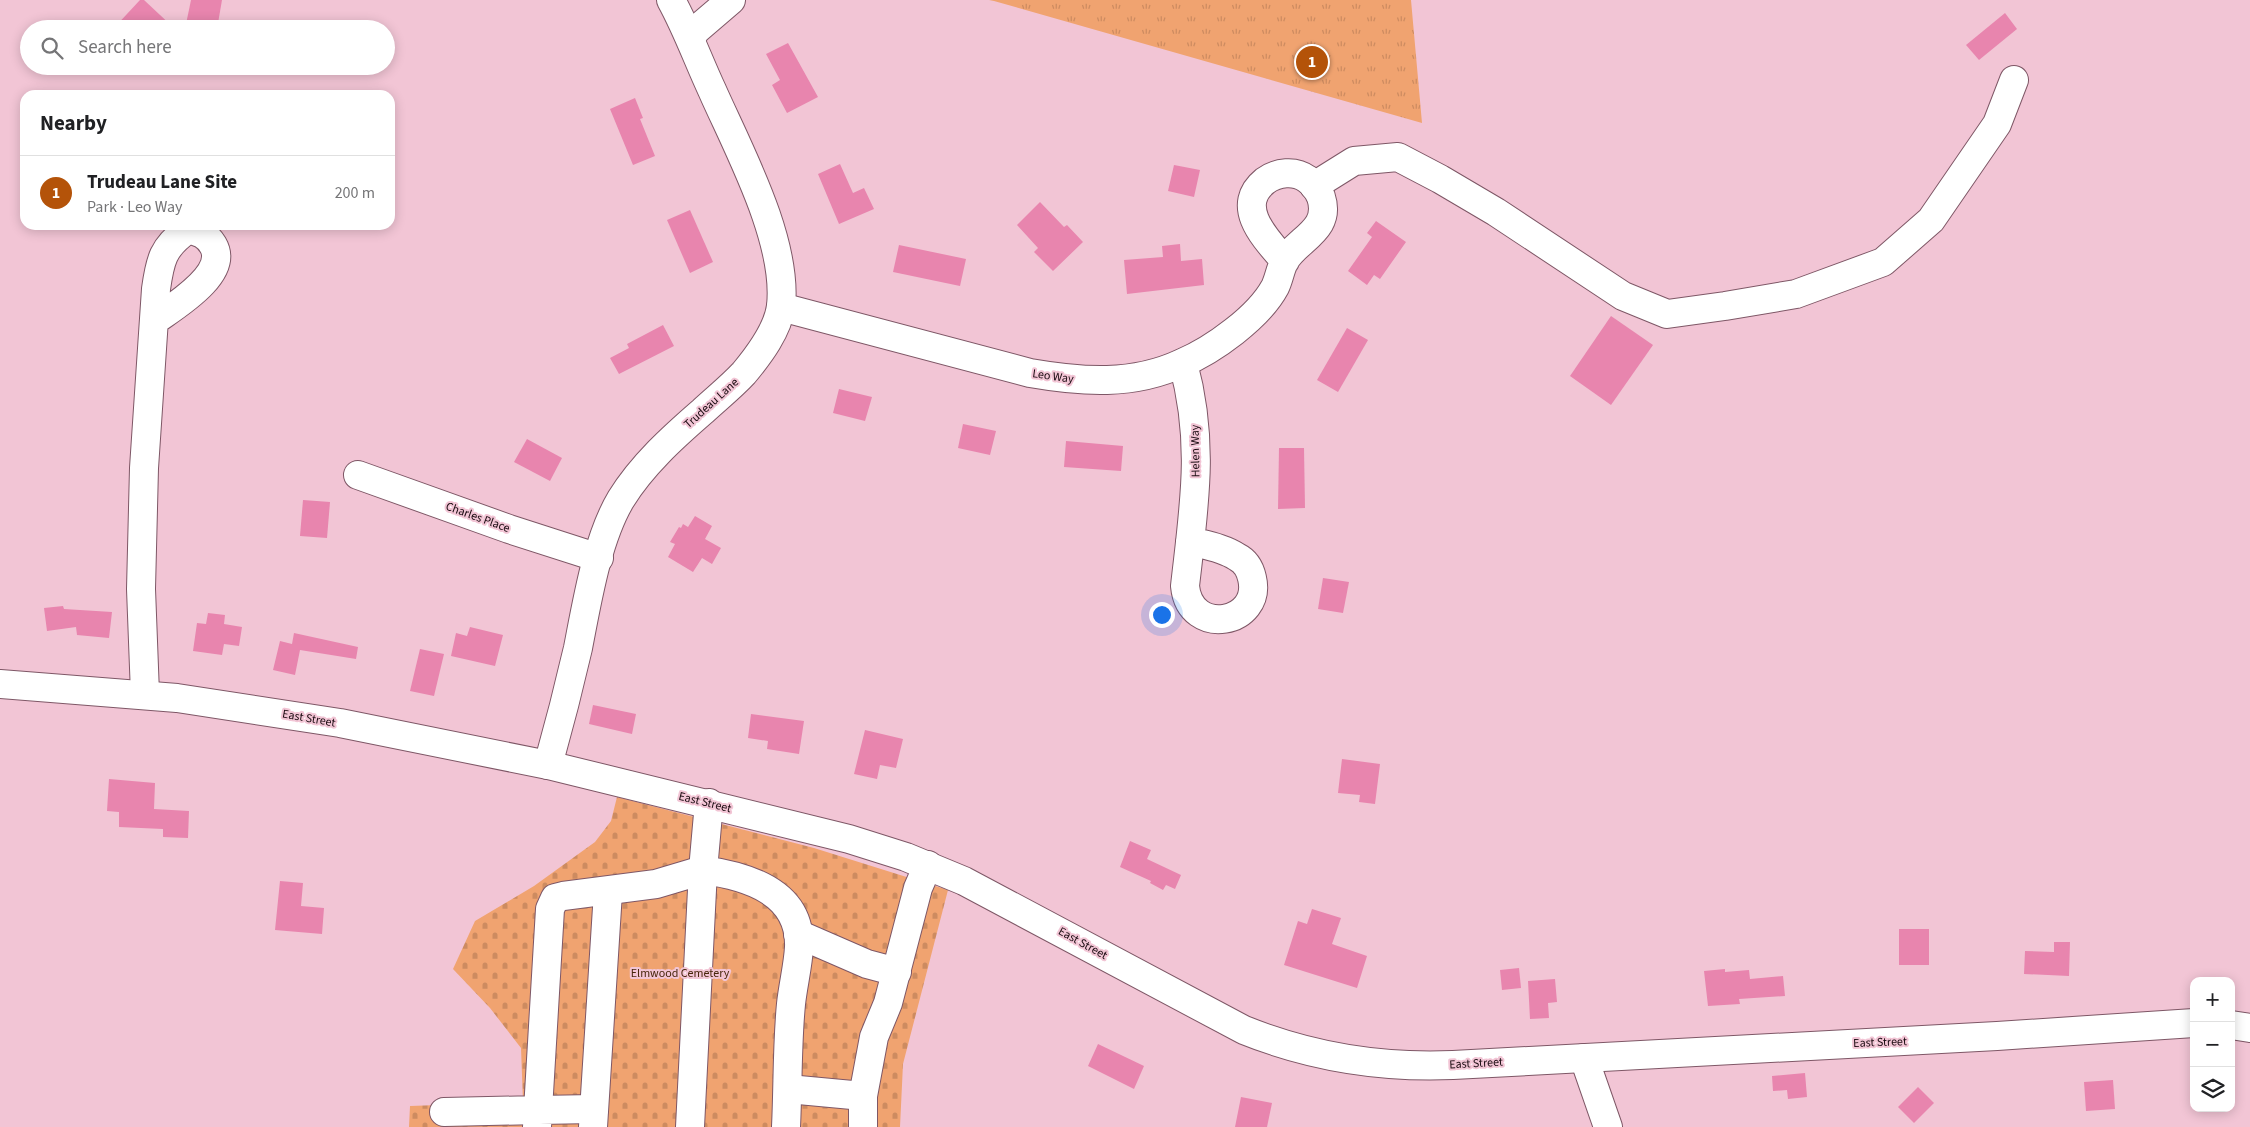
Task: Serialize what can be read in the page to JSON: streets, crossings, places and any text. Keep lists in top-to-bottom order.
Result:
{
  "streets": {
    "street": [
      "Leo Way",
      "Trudeau Lane",
      "Helen Way",
      "Charles Place",
      "East Street"
    ]
  },
  "crossings": [
    ["Leo Way", "Trudeau Lane"],
    ["Leo Way", "Helen Way"],
    ["Trudeau Lane", "Charles Place"],
    ["Trudeau Lane", "East Street"]
  ],
  "parks": ["Elmwood Cemetery"],
  "page": {
    "search": "Search here",
    "pins": "1",
    "heading": "Nearby",
    "list": [
      {
        "mark": "1",
        "name": "Trudeau Lane Site",
        "note": "Park · Leo Way",
        "value": "200 m"
      }
    ],
    "map_buttons": ["+", "−"]
  }
}
